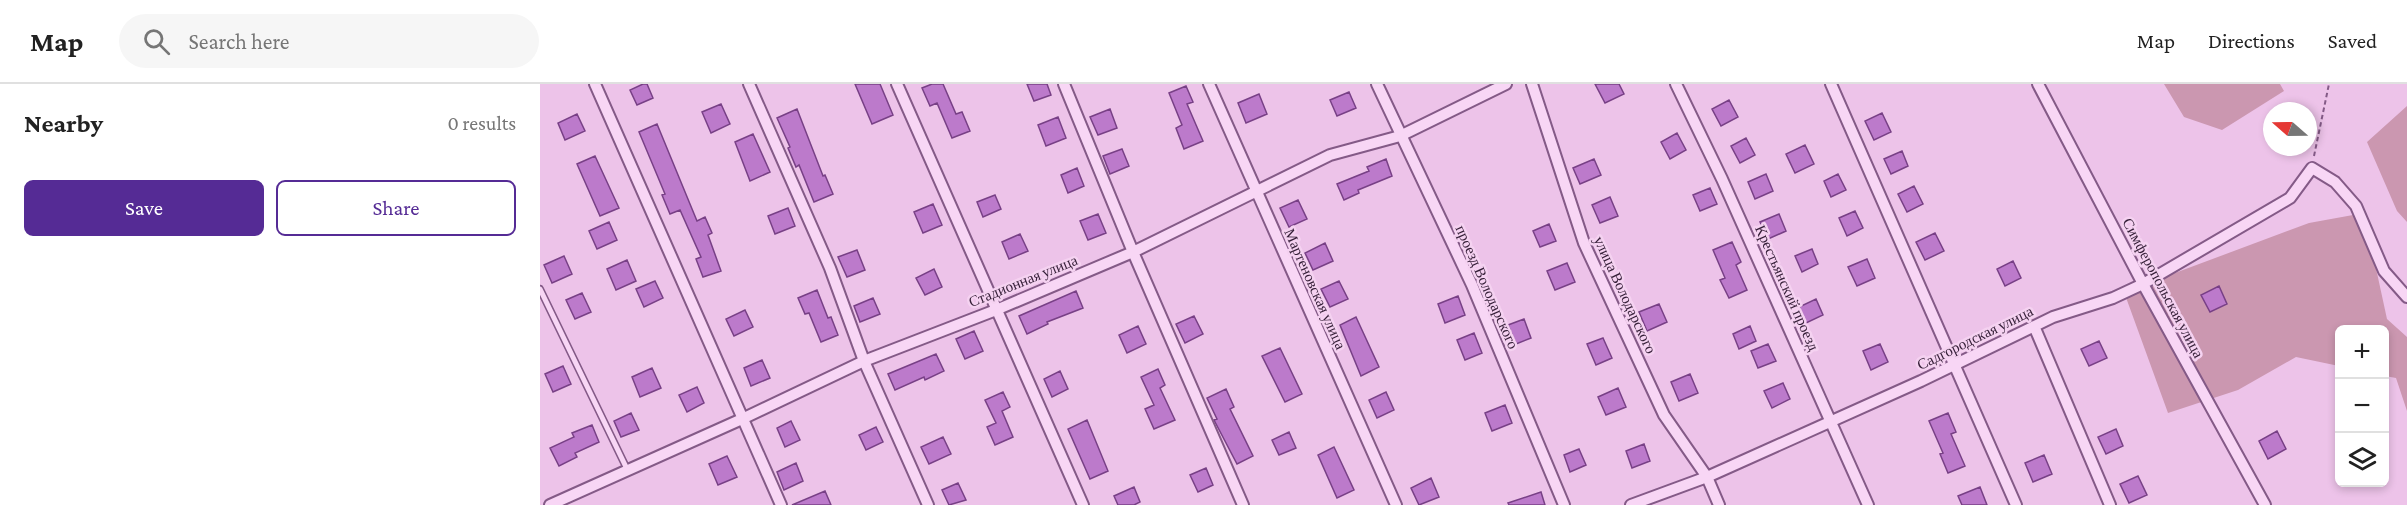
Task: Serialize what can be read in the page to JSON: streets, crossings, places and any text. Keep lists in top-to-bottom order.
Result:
{
  "streets": {
    "street": [
      "Стадионная улица",
      "проезд Володарского",
      "Крестьянский проезд",
      "Симферопольская улица",
      "Мартеновская улица",
      "улица Володарского",
      "Садгородская улица"
    ]
  },
  "crossings": [
    ["Стадионная улица", "проезд Володарского"],
    ["Стадионная улица", "Мартеновская улица"],
    ["Крестьянский проезд", "Садгородская улица"],
    ["Симферопольская улица", "Садгородская улица"],
    ["улица Володарского", "Садгородская улица"]
  ],
  "north": "left",
  "page": {
    "header": "Map",
    "search": "Search here",
    "nav": ["Map", "Directions", "Saved"],
    "heading": ["Nearby", "0 results"],
    "buttons": ["Save", "Share"],
    "map_buttons": ["+", "−"]
  }
}
